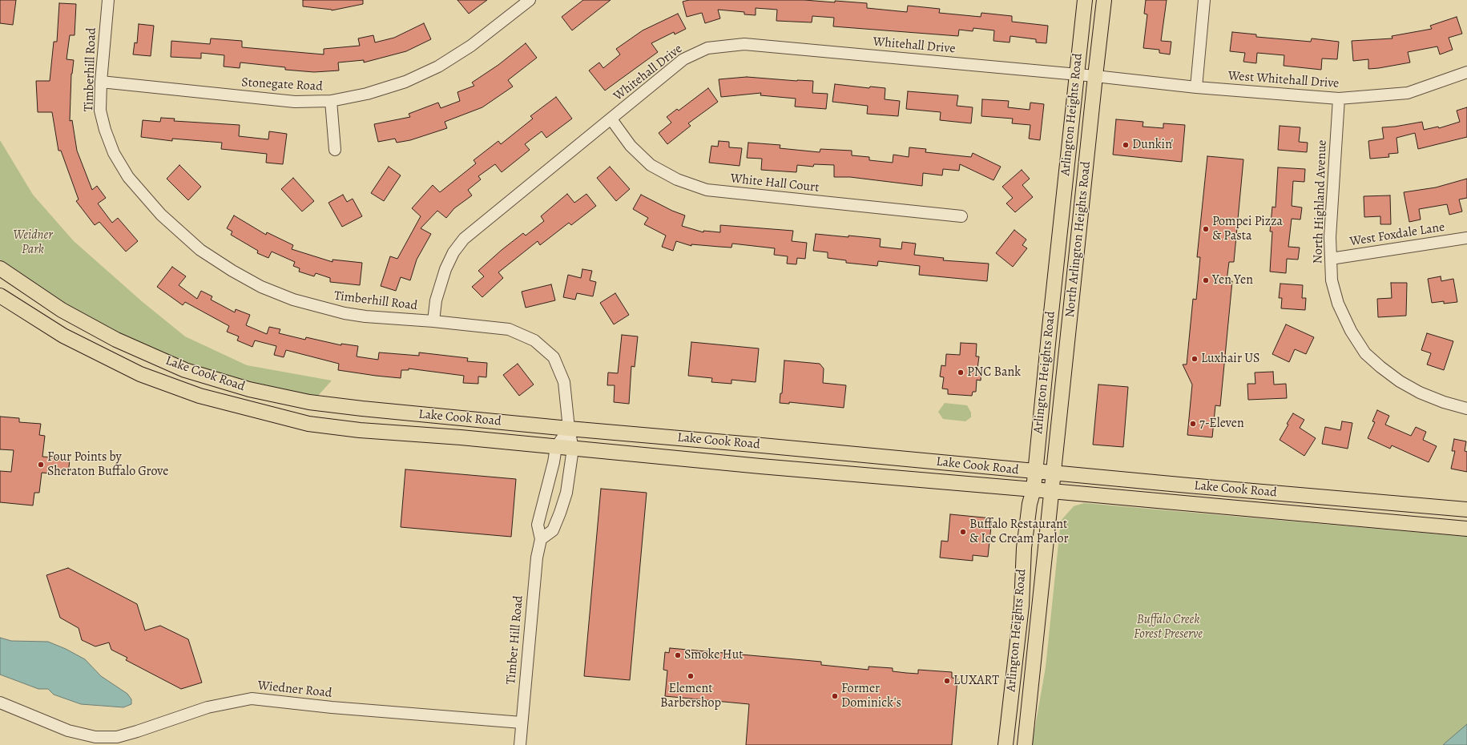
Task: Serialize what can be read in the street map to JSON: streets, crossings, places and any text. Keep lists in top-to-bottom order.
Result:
{
  "streets": {
    "main road": ["Arlington Heights Road", "North Arlington Heights Road", "Lake Cook Road"],
    "street": [
      "Whitehall Drive",
      "Timberhill Road",
      "West Whitehall Drive",
      "Stonegate Road",
      "White Hall Court",
      "North Highland Avenue",
      "West Foxdale Lane",
      "Timber Hill Road",
      "Wiedner Road"
    ]
  },
  "crossings": [
    ["Whitehall Drive", "Timberhill Road"],
    ["Whitehall Drive", "West Whitehall Drive"],
    ["Whitehall Drive", "Arlington Heights Road"],
    ["Whitehall Drive", "White Hall Court"],
    ["Whitehall Drive", "North Arlington Heights Road"],
    ["Timberhill Road", "Stonegate Road"],
    ["Timberhill Road", "Lake Cook Road"],
    ["Timberhill Road", "Timber Hill Road"],
    ["West Whitehall Drive", "North Highland Avenue"],
    ["West Whitehall Drive", "North Arlington Heights Road"],
    ["Arlington Heights Road", "North Arlington Heights Road"],
    ["Arlington Heights Road", "Lake Cook Road"],
    ["North Highland Avenue", "West Foxdale Lane"],
    ["North Arlington Heights Road", "Lake Cook Road"],
    ["Lake Cook Road", "Timber Hill Road"],
    ["Timber Hill Road", "Wiedner Road"]
  ],
  "parks": ["Weidner Park", "Buffalo Creek Forest Preserve"],
  "places": [
    "Dunkin'",
    "Pompei Pizza & Pasta",
    "Yen Yen",
    "Luxhair US",
    "PNC Bank",
    "7-Eleven",
    "Four Points by Sheraton Buffalo Grove",
    "Buffalo Restaurant & Ice Cream Parlor",
    "Smoke Hut",
    "Element Barbershop",
    "LUXART",
    "Former Dominick's"
  ]
}
